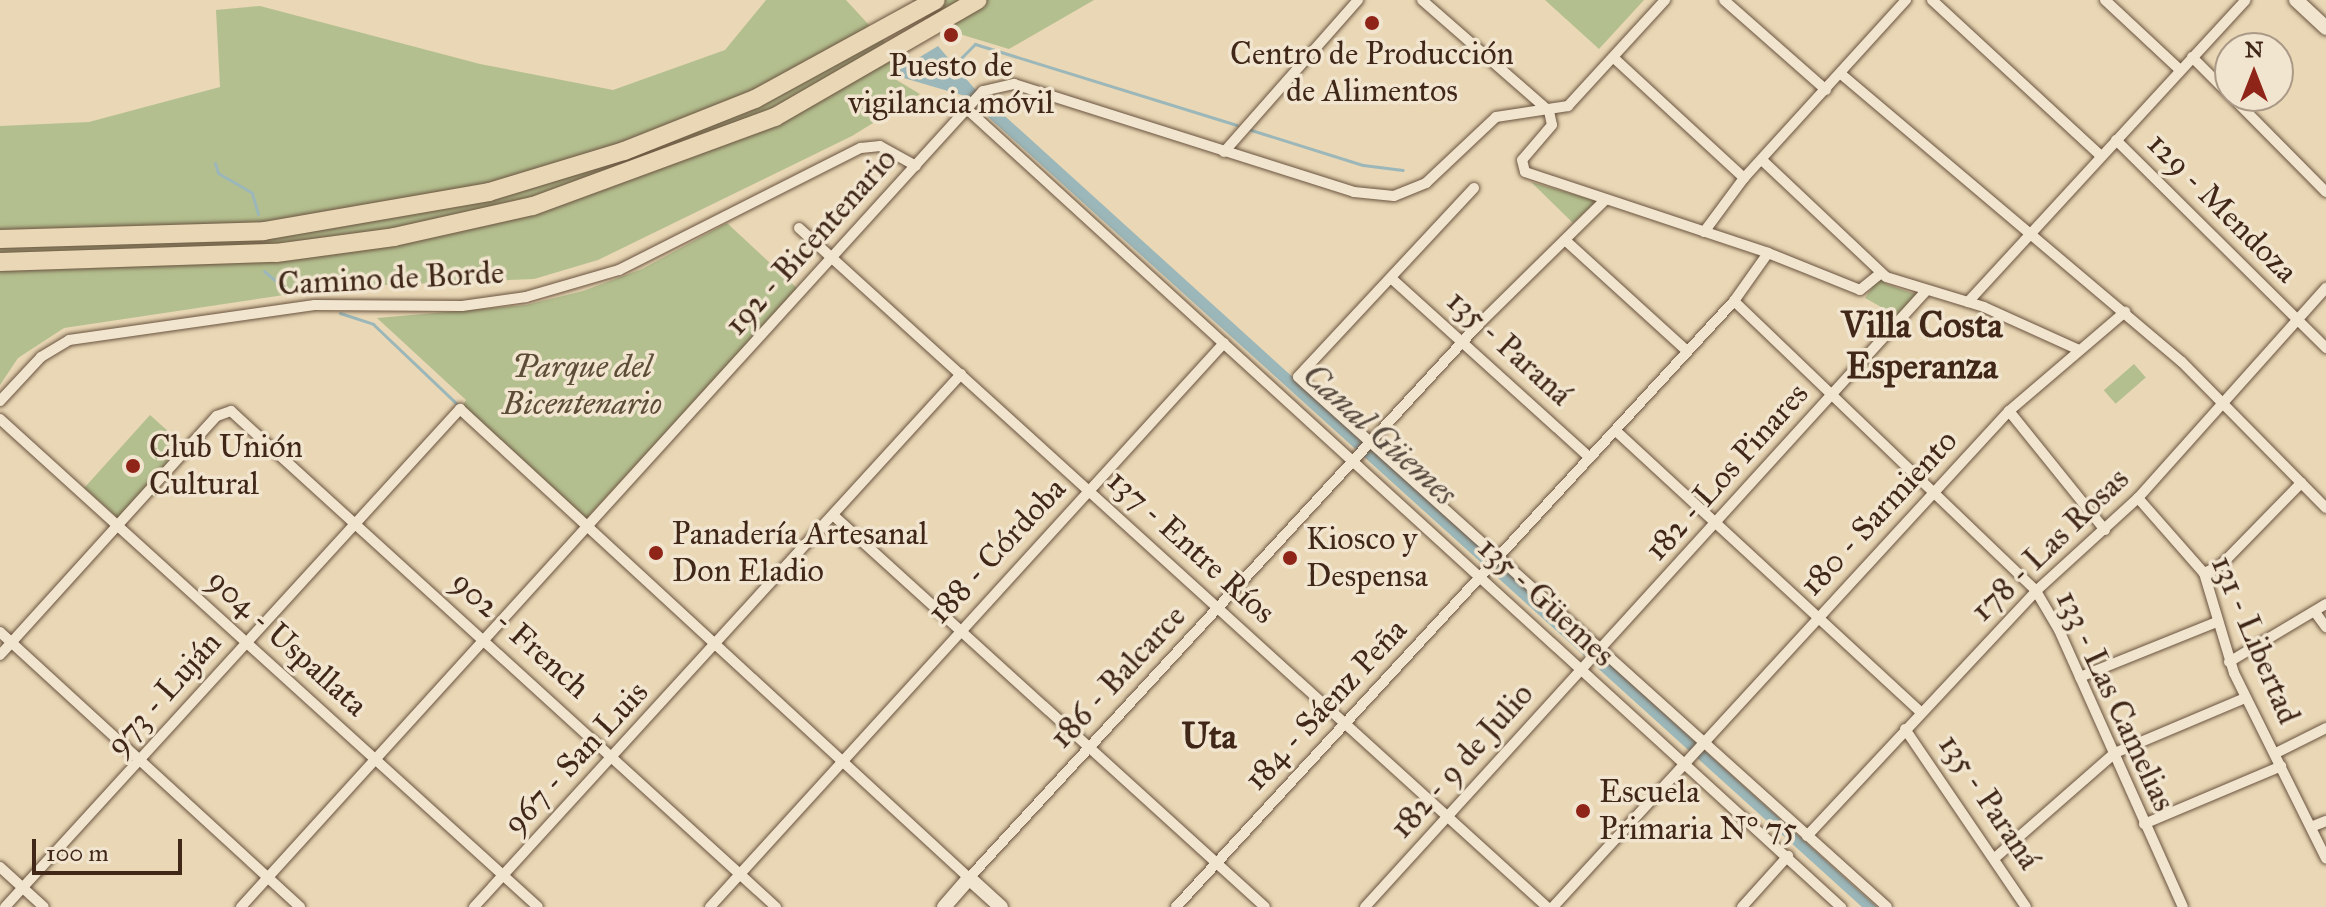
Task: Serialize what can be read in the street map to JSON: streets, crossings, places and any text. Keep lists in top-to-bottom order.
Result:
{
  "streets": {
    "street": [
      "129 - Mendoza",
      "192 - Bicentenario",
      "Camino de Borde",
      "135 - Paraná",
      "182 - Los Pinares",
      "180 - Sarmiento",
      "178 - Las Rosas",
      "137 - Entre Ríos",
      "188 - Córdoba",
      "135 - Güemes",
      "902 - French",
      "131 - Libertad",
      "904 - Uspallata",
      "186 - Balcarce",
      "973 - Luján",
      "133 - Las Camelias",
      "184 - Sáenz Peña",
      "967 - San Luis",
      "182 - 9 de Julio"
    ]
  },
  "crossings": [
    ["129 - Mendoza", "178 - Las Rosas"],
    ["192 - Bicentenario", "Camino de Borde"],
    ["192 - Bicentenario", "137 - Entre Ríos"],
    ["192 - Bicentenario", "135 - Güemes"],
    ["192 - Bicentenario", "902 - French"],
    ["192 - Bicentenario", "904 - Uspallata"],
    ["192 - Bicentenario", "973 - Luján"],
    ["135 - Paraná", "182 - Los Pinares"],
    ["135 - Paraná", "180 - Sarmiento"],
    ["135 - Paraná", "178 - Las Rosas"],
    ["135 - Paraná", "186 - Balcarce"],
    ["135 - Paraná", "184 - Sáenz Peña"],
    ["182 - Los Pinares", "133 - Las Camelias"],
    ["182 - Los Pinares", "182 - 9 de Julio"],
    ["180 - Sarmiento", "135 - Güemes"],
    ["180 - Sarmiento", "133 - Las Camelias"],
    ["178 - Las Rosas", "131 - Libertad"],
    ["178 - Las Rosas", "133 - Las Camelias"],
    ["137 - Entre Ríos", "188 - Córdoba"],
    ["137 - Entre Ríos", "186 - Balcarce"],
    ["137 - Entre Ríos", "184 - Sáenz Peña"],
    ["137 - Entre Ríos", "967 - San Luis"],
    ["137 - Entre Ríos", "182 - 9 de Julio"],
    ["188 - Córdoba", "135 - Güemes"],
    ["188 - Córdoba", "902 - French"],
    ["135 - Güemes", "186 - Balcarce"],
    ["135 - Güemes", "184 - Sáenz Peña"],
    ["135 - Güemes", "182 - 9 de Julio"],
    ["902 - French", "904 - Uspallata"],
    ["902 - French", "973 - Luján"],
    ["902 - French", "967 - San Luis"],
    ["904 - Uspallata", "973 - Luján"],
    ["904 - Uspallata", "967 - San Luis"],
    ["133 - Las Camelias", "184 - Sáenz Peña"]
  ],
  "districts": ["Villa Costa Esperanza", "Uta"],
  "water": ["Canal Güemes"],
  "parks": ["Parque del Bicentenario"],
  "places": [
    "Centro de Producción de Alimentos",
    "Puesto de vigilancia móvil",
    "Club Unión Cultural",
    "Panadería Artesanal Don Eladio",
    "Kiosco y Despensa",
    "Escuela Primaria N° 75"
  ],
  "scale_bar": "100 m",
  "north": "top"
}
